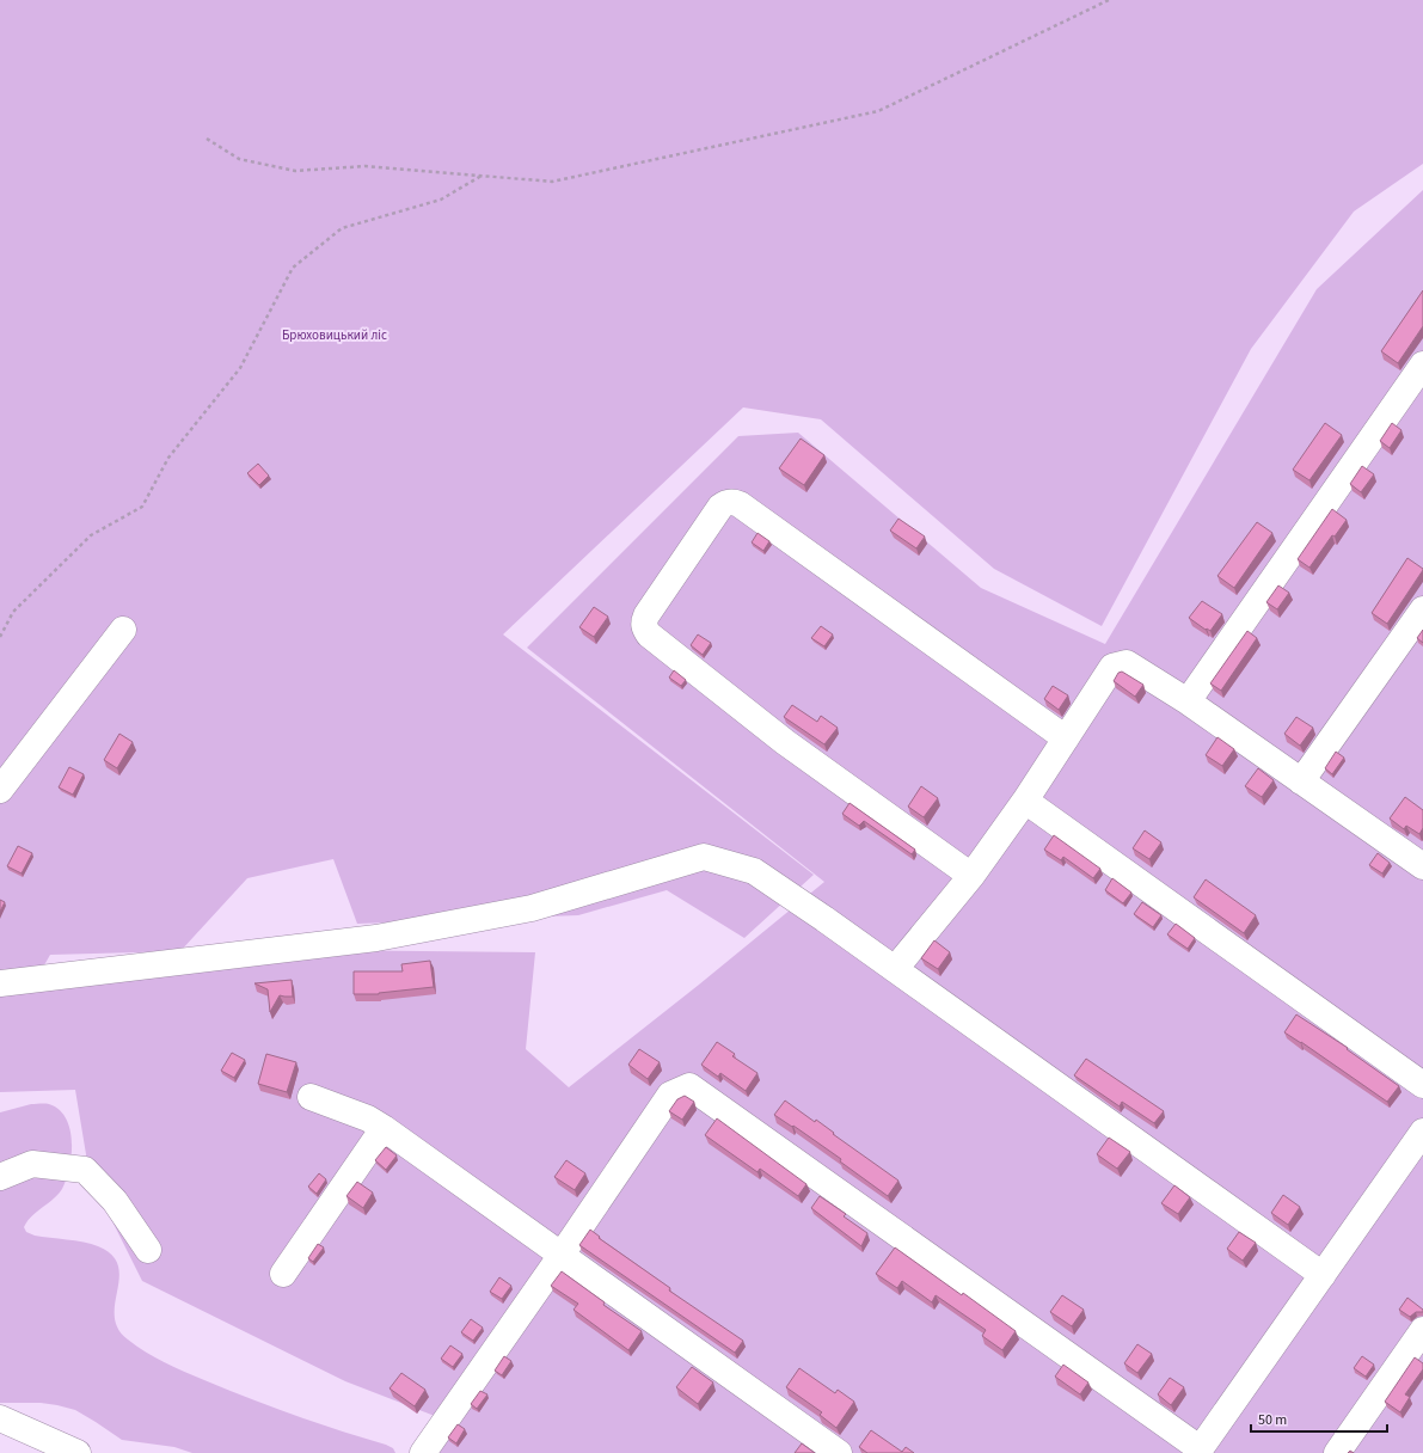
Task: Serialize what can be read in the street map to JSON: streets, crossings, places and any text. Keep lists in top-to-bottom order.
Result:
{
  "parks": ["Брюховицький ліс"],
  "scale_bar": "50 m"
}
